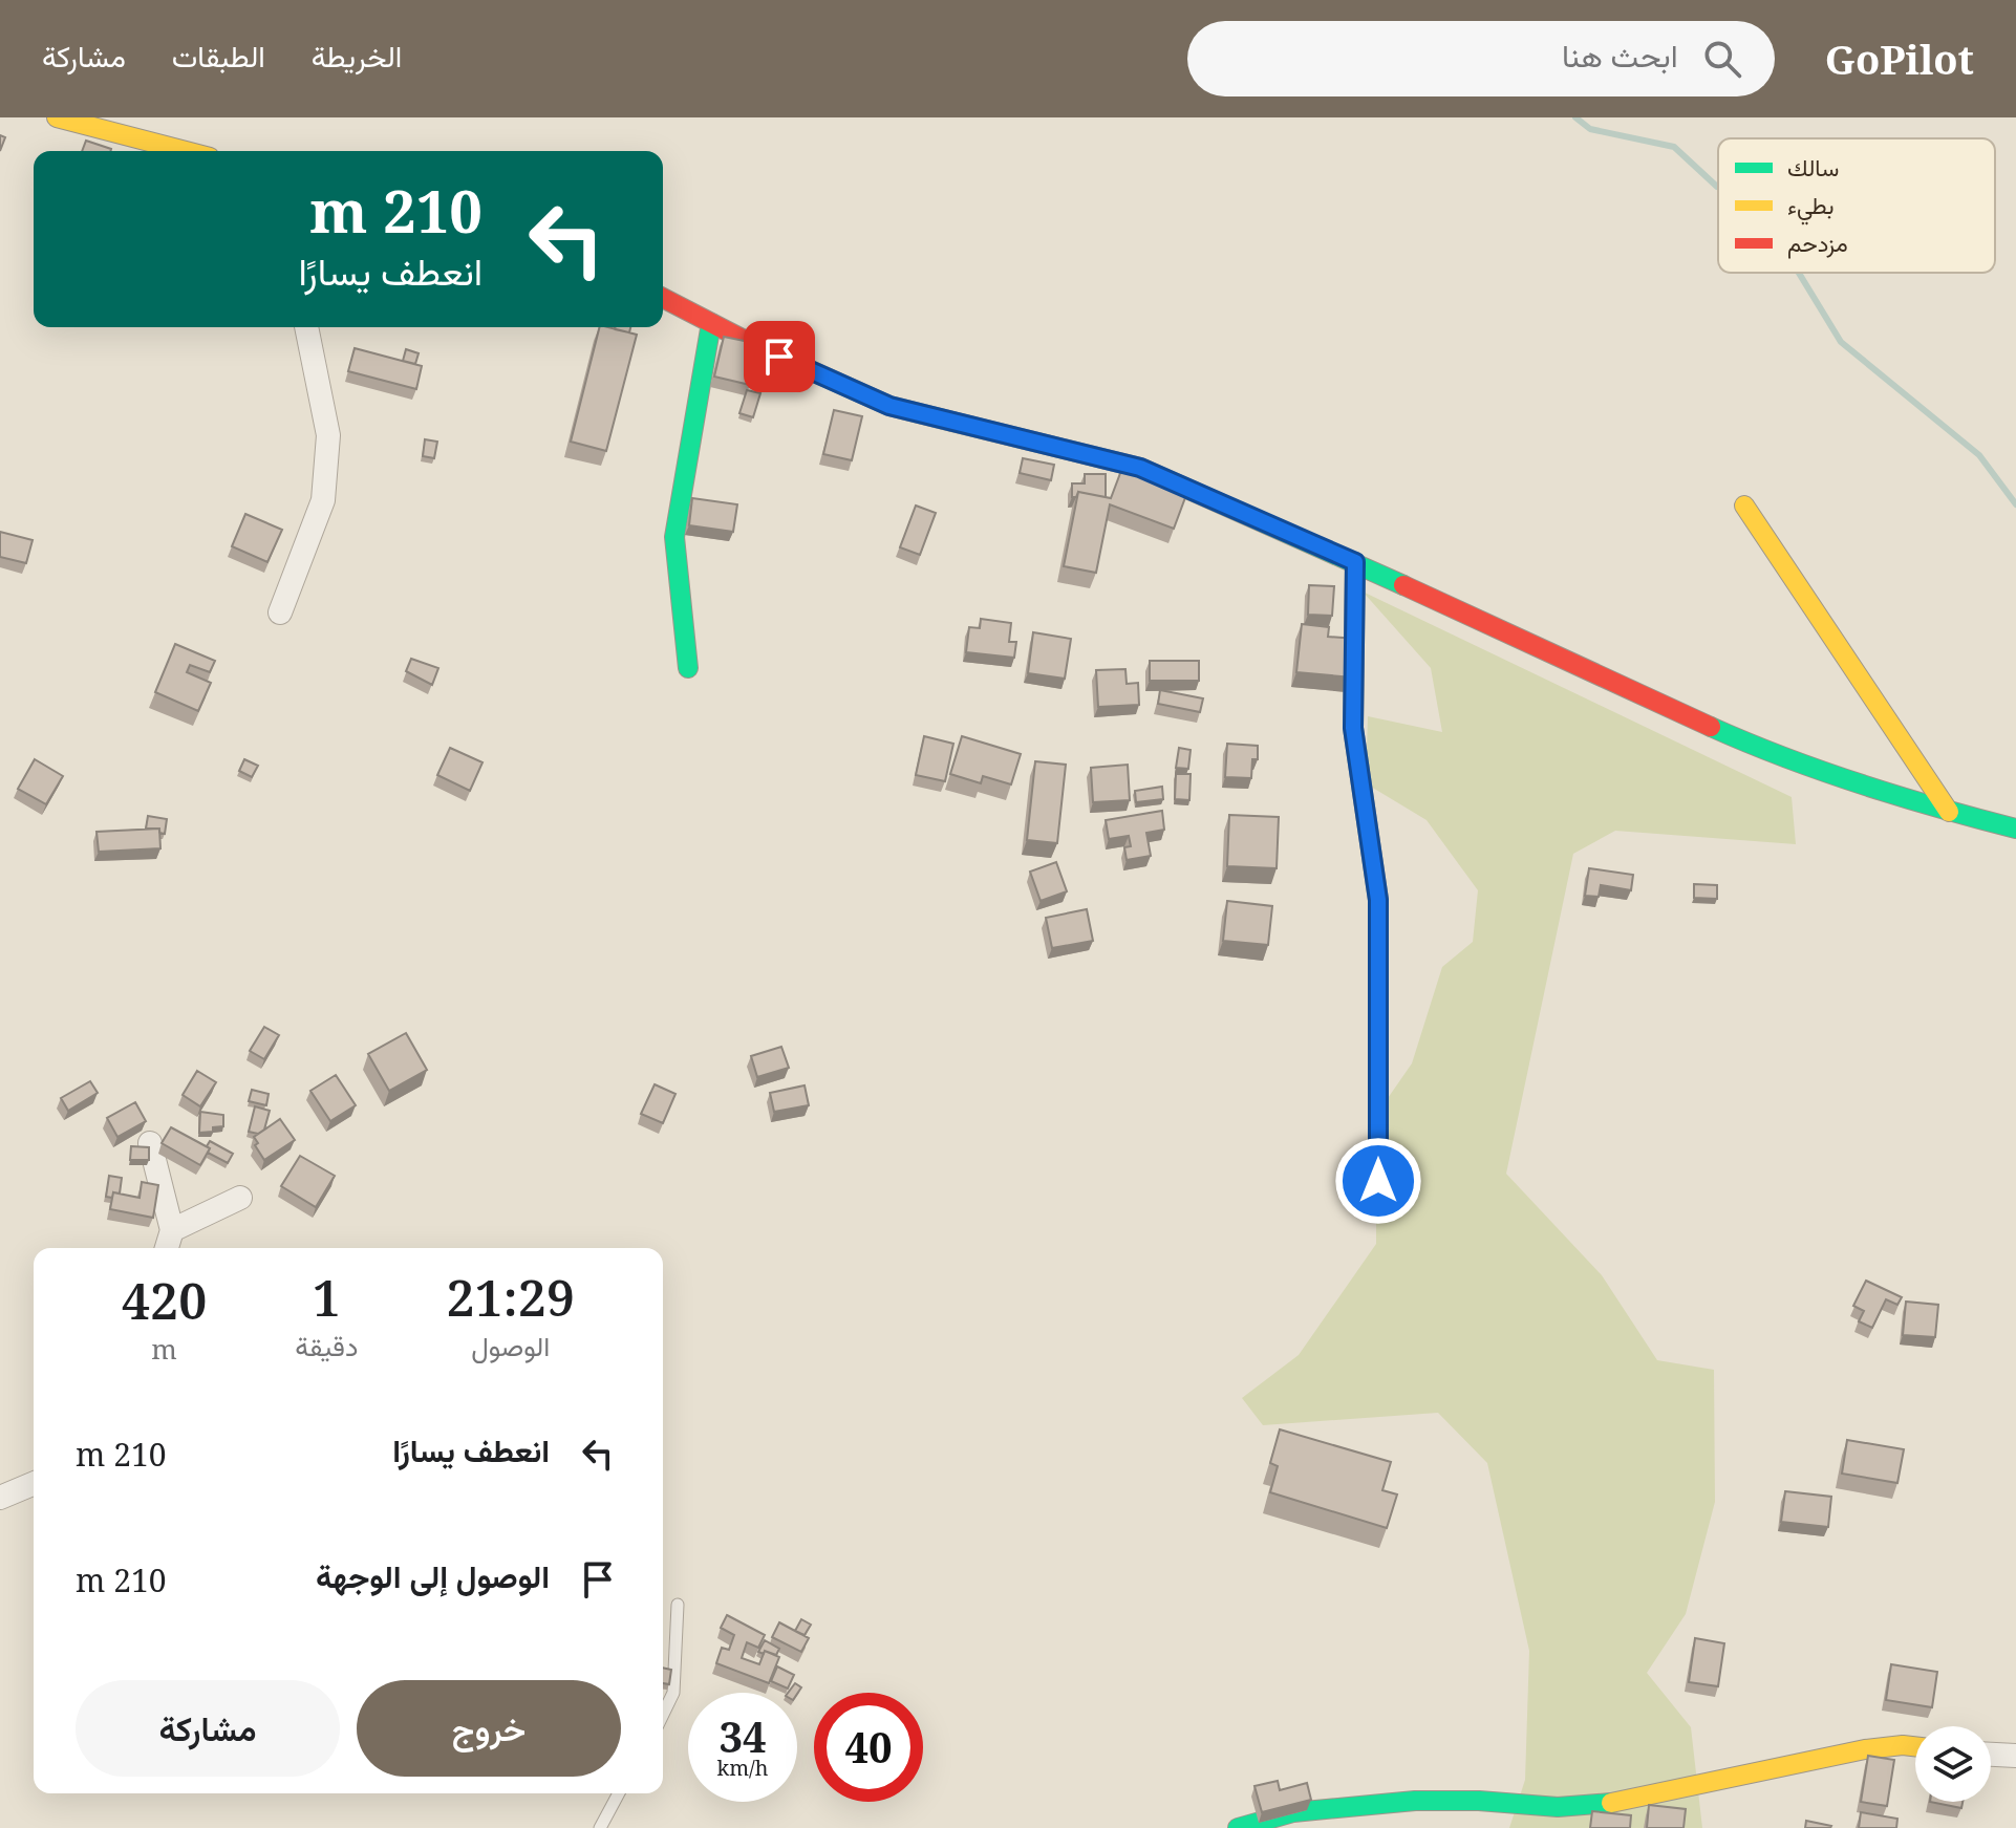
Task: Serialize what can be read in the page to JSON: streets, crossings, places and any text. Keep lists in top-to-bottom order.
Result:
{
  "legend": ["سالك", "بطيء", "مزدحم"],
  "page": {
    "header": "GoPilot",
    "search": "ابحث هنا",
    "nav": ["الخريطة", "الطبقات", "مشاركة"],
    "turn": ["210 m", "انعطف يسارًا"],
    "eta": [
      "21:29",
      "الوصول",
      "1",
      "دقيقة",
      "420",
      "m"
    ],
    "list": [
      {
        "name": "انعطف يسارًا",
        "value": "210 m"
      },
      {
        "name": "الوصول إلى الوجهة",
        "value": "210 m"
      }
    ],
    "buttons": ["خروج", "مشاركة"],
    "speed": "34 km/h",
    "limit": "40"
  }
}
